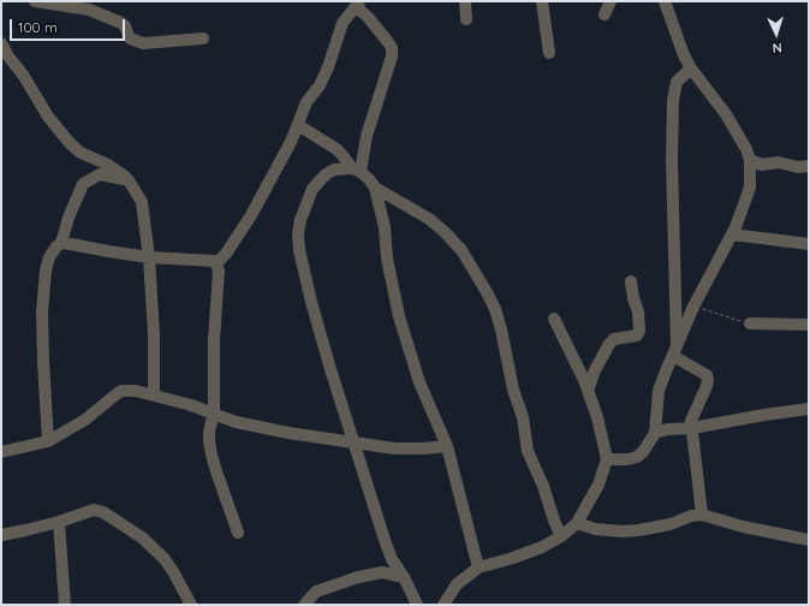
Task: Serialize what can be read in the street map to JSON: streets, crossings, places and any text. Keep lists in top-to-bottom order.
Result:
{
  "scale_bar": "100 m",
  "north": "bottom"
}
